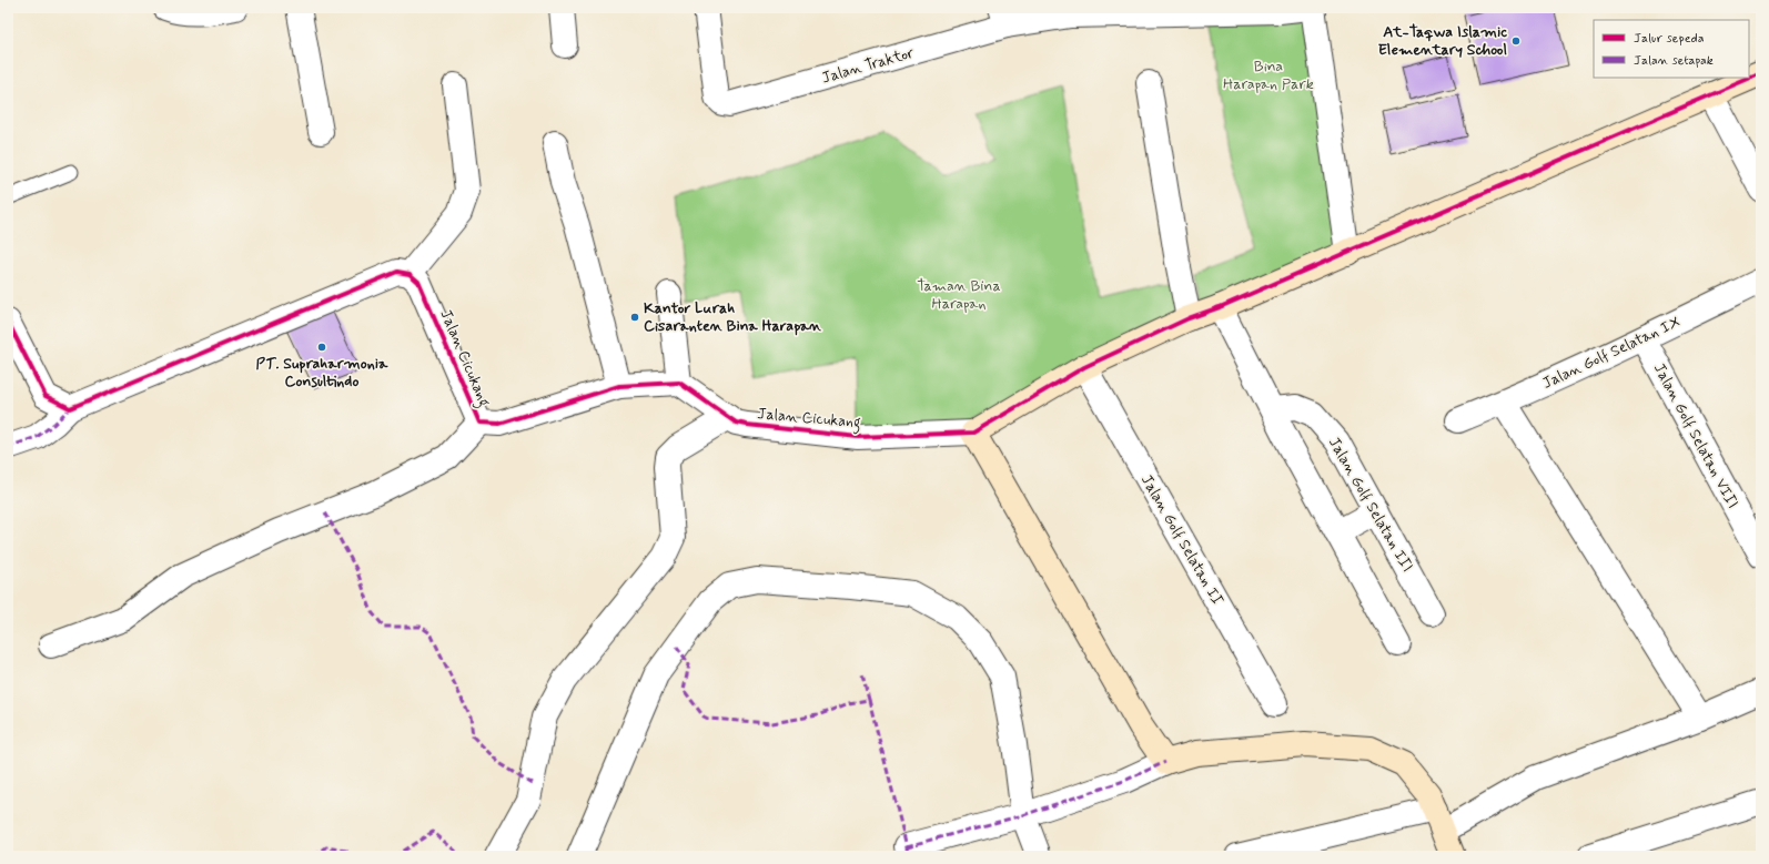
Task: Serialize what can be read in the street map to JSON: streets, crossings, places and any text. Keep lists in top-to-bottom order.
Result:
{
  "streets": {
    "street": [
      "Jalan Traktor",
      "Jalan Golf Selatan IX",
      "Jalan Cicukang",
      "Jalan Golf Selatan VIII",
      "Jalan Golf Selatan III",
      "Jalan Golf Selatan II"
    ]
  },
  "crossings": [
    ["Jalan Golf Selatan IX", "Jalan Golf Selatan VIII"]
  ],
  "parks": ["Bina Harapan Park", "Taman Bina Harapan"],
  "places": ["At-Taqwa Islamic Elementary School", "Kantor Lurah Cisaranten Bina Harapan", "PT. Supraharmonia Consultindo"],
  "legend": ["Jalur sepeda", "Jalan setapak"]
}
